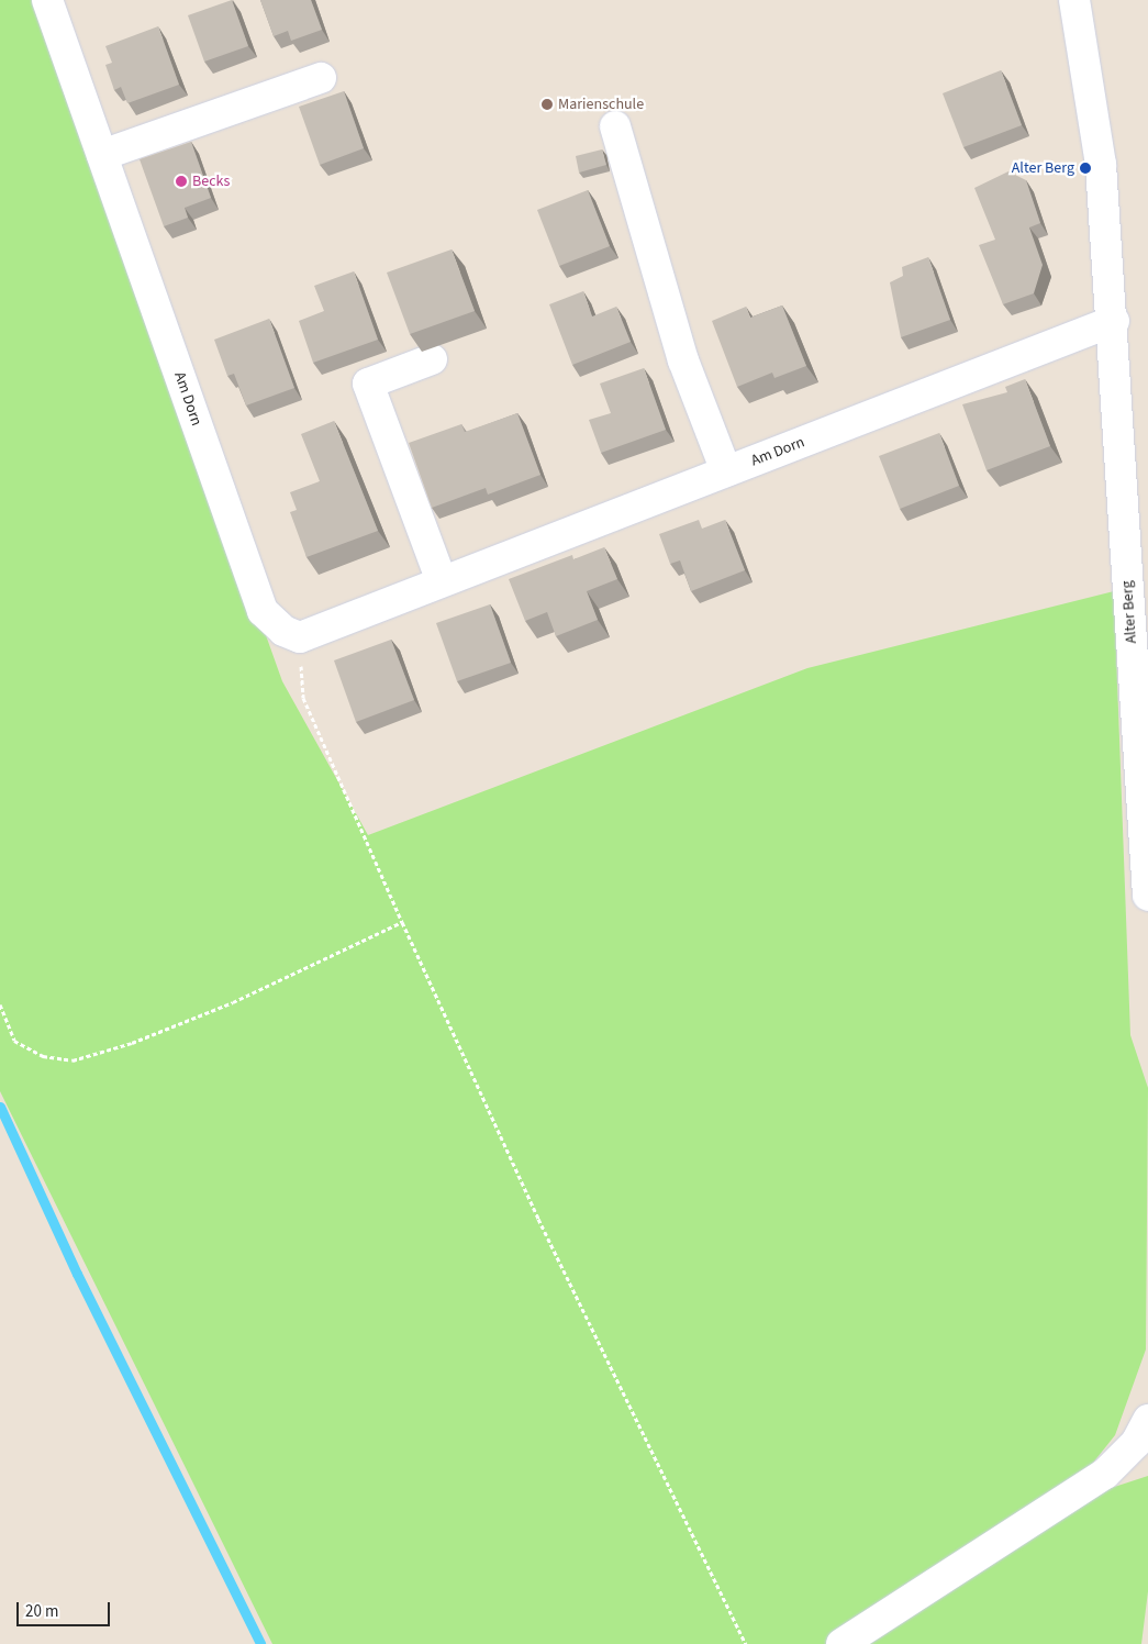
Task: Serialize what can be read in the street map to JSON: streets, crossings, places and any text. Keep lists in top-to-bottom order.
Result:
{
  "streets": {
    "street": ["Am Dorn", "Alter Berg"]
  },
  "crossings": [
    ["Am Dorn", "Alter Berg"]
  ],
  "places": ["Marienschule", "Alter Berg", "Becks"],
  "scale_bar": "20 m"
}
